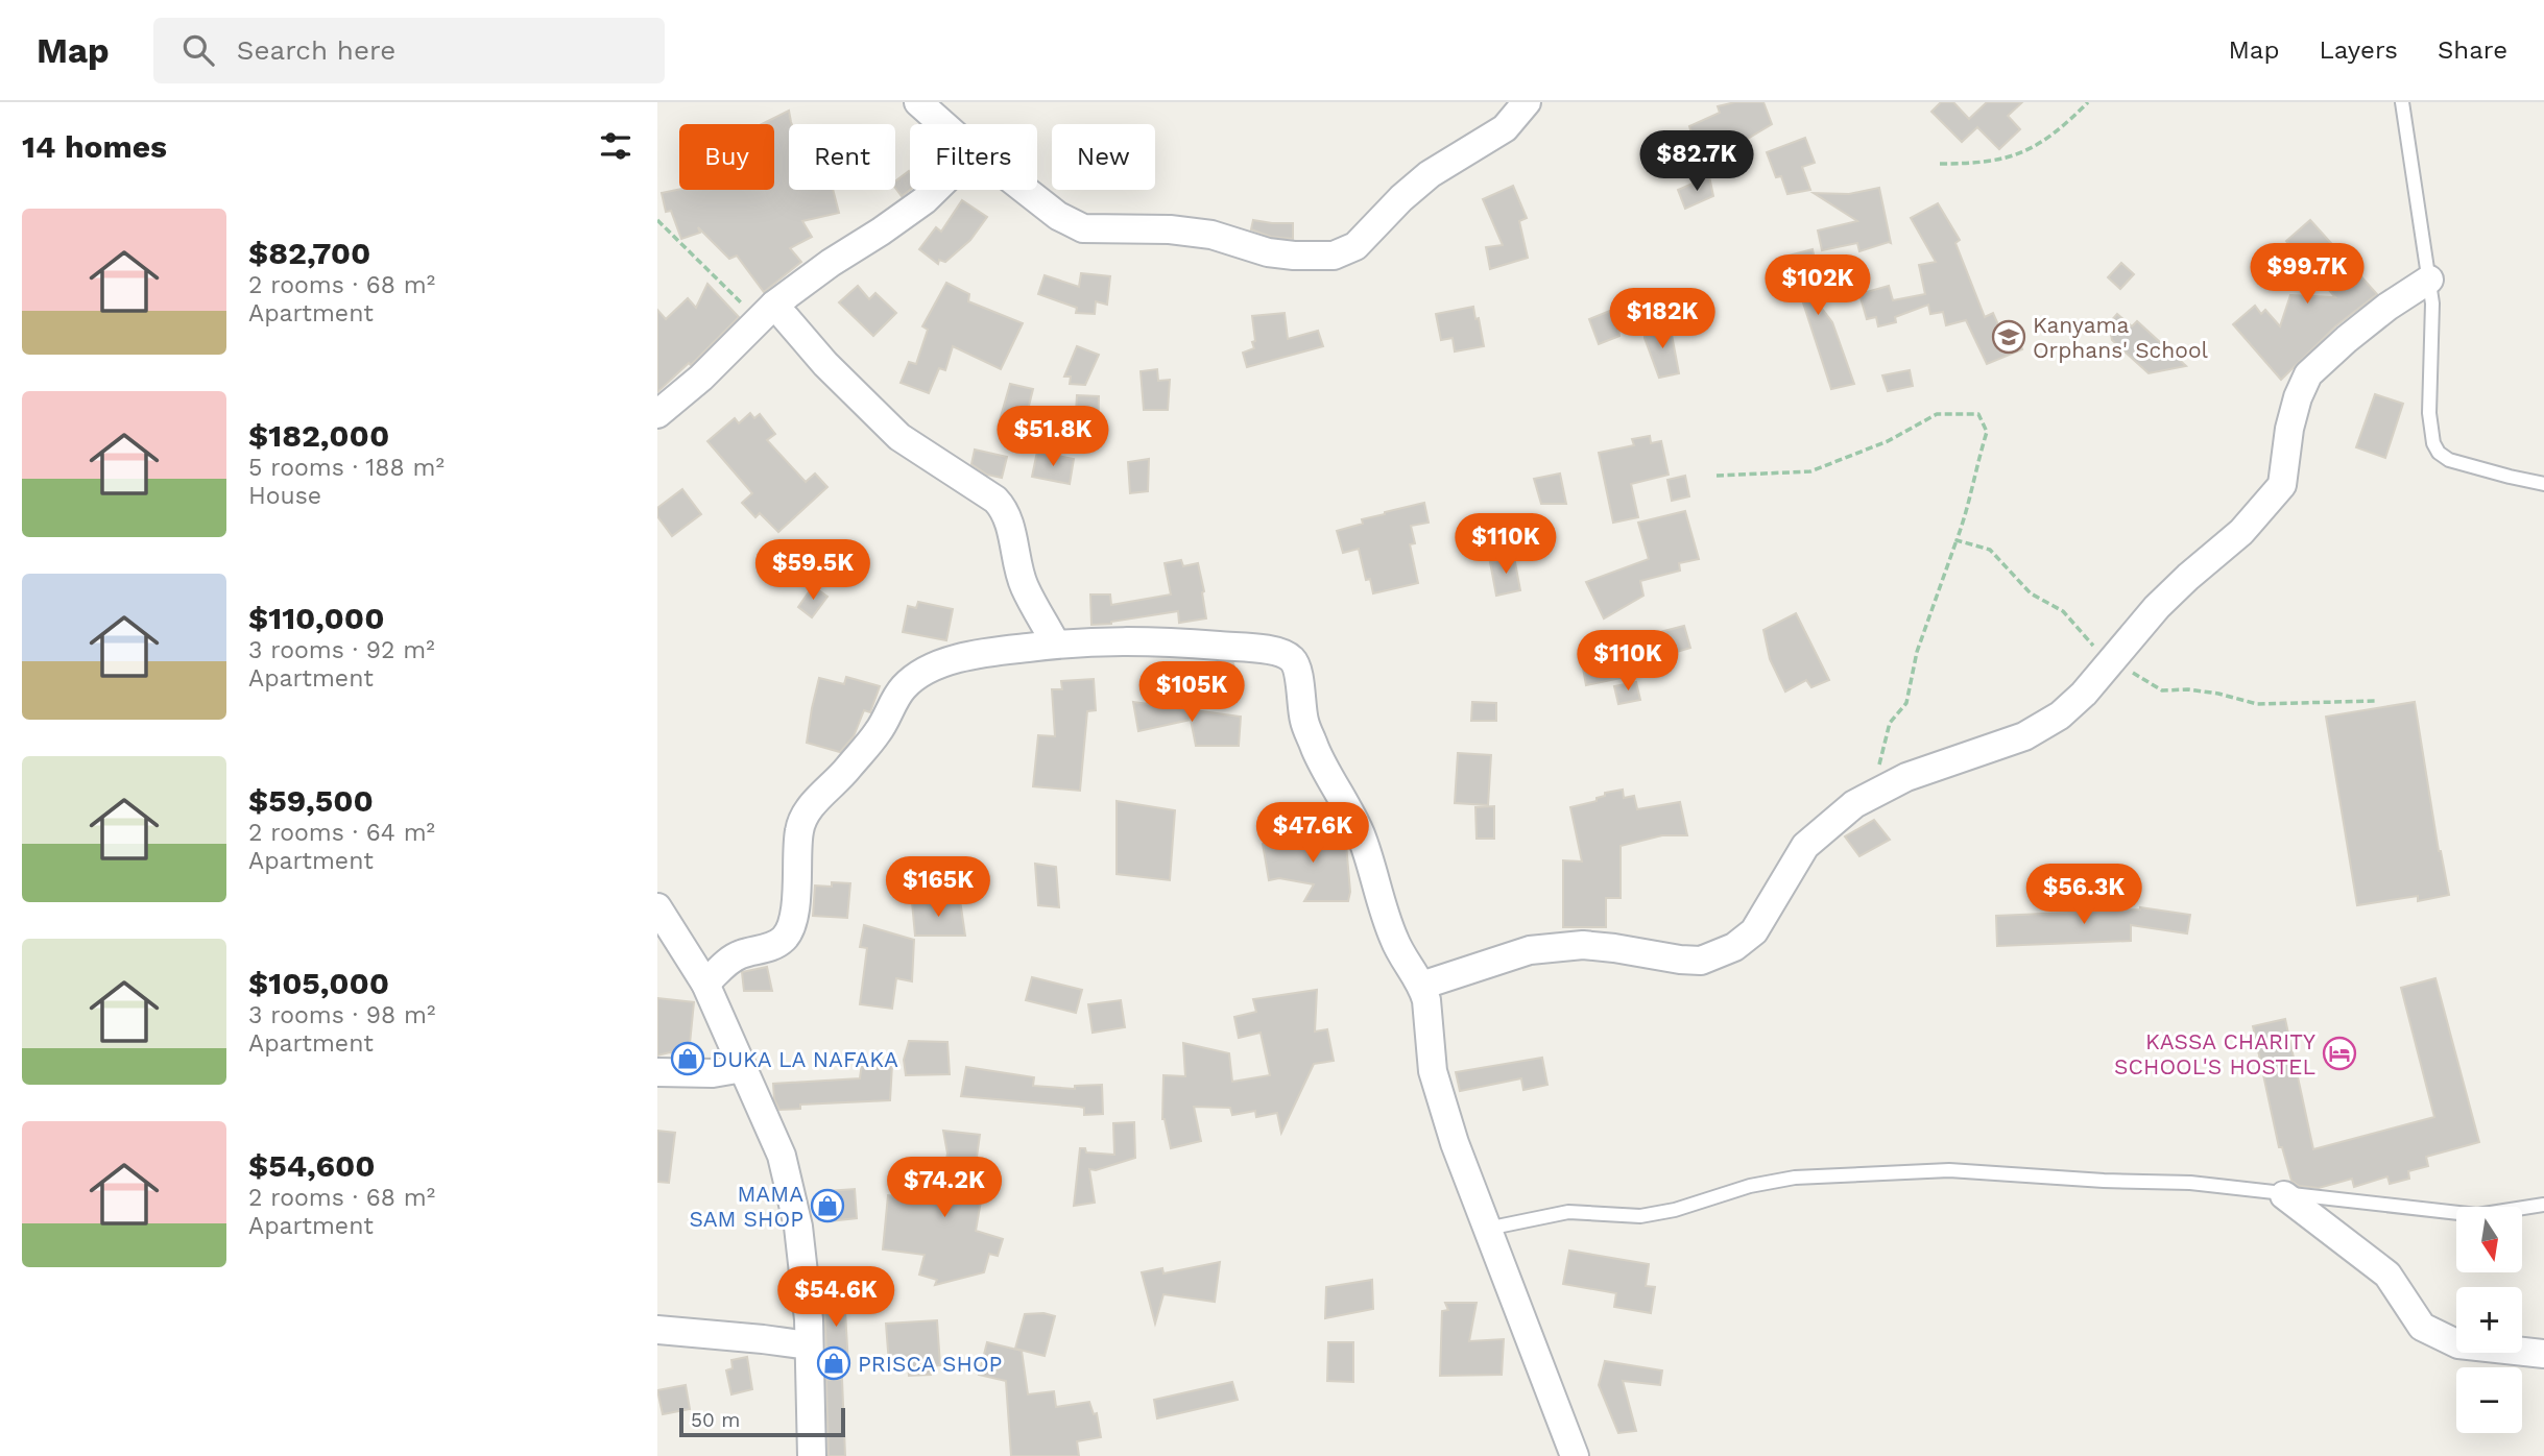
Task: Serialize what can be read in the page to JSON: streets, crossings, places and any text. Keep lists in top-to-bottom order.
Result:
{
  "places": {
    "school or university": ["Kanyama Orphans' School"],
    "hotel": ["KASSA CHARITY SCHOOL'S HOSTEL"],
    "shop": ["DUKA LA NAFAKA", "MAMA SAM SHOP", "PRISCA SHOP"]
  },
  "scale_bar": "50 m",
  "north": "bottom",
  "page": {
    "header": "Map",
    "search": "Search here",
    "nav": ["Map", "Layers", "Share"],
    "heading": "14 homes",
    "chip": [
      "Buy",
      "Rent",
      "Filters",
      "New"
    ],
    "price": [
      "$82.7K",
      "$99.7K",
      "$102K",
      "$182K",
      "$51.8K",
      "$110K",
      "$59.5K",
      "$110K",
      "$105K",
      "$47.6K",
      "$165K",
      "$56.3K",
      "$74.2K",
      "$54.6K"
    ],
    "list": [
      {
        "name": "$82,700",
        "note": "2 rooms · 68 m² · Apartment"
      },
      {
        "name": "$182,000",
        "note": "5 rooms · 188 m² · House"
      },
      {
        "name": "$110,000",
        "note": "3 rooms · 92 m² · Apartment"
      },
      {
        "name": "$59,500",
        "note": "2 rooms · 64 m² · Apartment"
      },
      {
        "name": "$105,000",
        "note": "3 rooms · 98 m² · Apartment"
      },
      {
        "name": "$54,600",
        "note": "2 rooms · 68 m² · Apartment"
      }
    ],
    "map_buttons": ["+", "−"],
    "scale": "50 m"
  }
}
